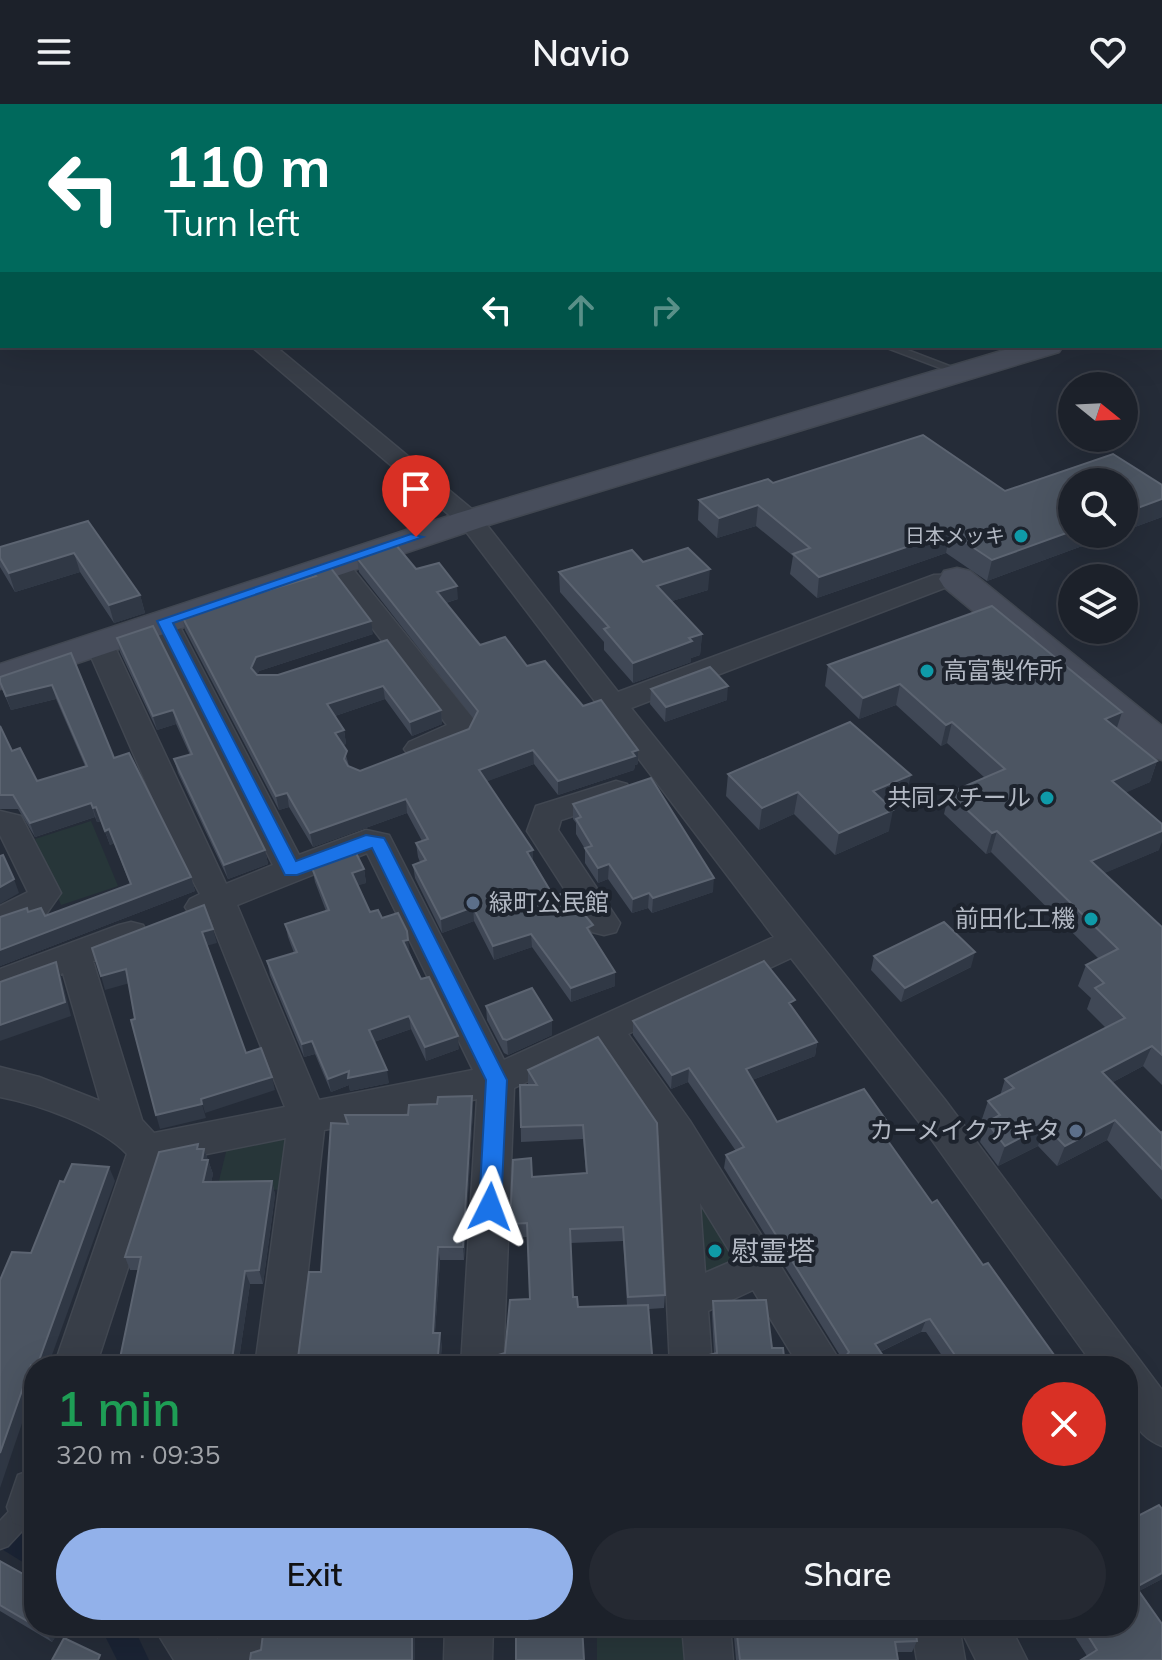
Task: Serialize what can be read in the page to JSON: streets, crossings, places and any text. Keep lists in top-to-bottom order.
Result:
{
  "places": [
    "日本メッキ",
    "高富製作所",
    "共同スチール",
    "緑町公民館",
    "前田化工機",
    "カーメイクアキタ",
    "慰霊塔"
  ],
  "north": "right",
  "page": {
    "header": "Navio",
    "turn": ["110 m", "Turn left"],
    "heading": ["1 min", "320 m · 09:35"],
    "buttons": ["Exit", "Share"]
  }
}
